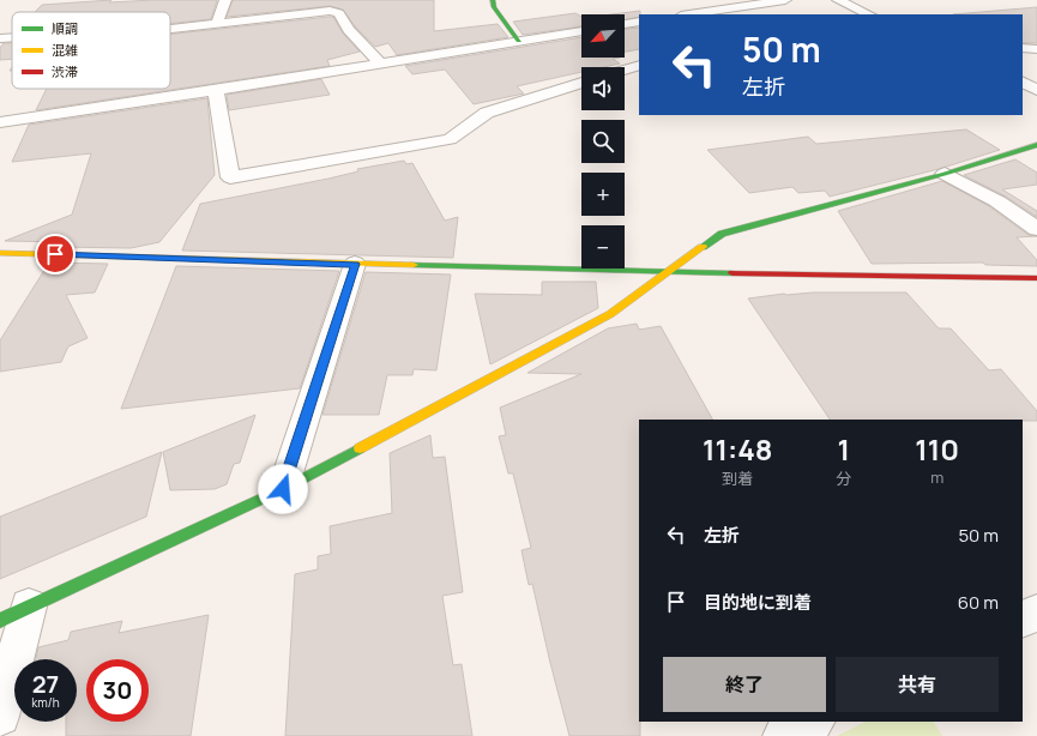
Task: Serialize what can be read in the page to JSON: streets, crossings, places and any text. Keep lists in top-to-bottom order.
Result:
{
  "legend": ["順調", "混雑", "渋滞"],
  "north": "bottom left",
  "page": {
    "map_buttons": ["+", "−"],
    "turn": ["50 m", "左折"],
    "eta": [
      "11:48",
      "到着",
      "1",
      "分",
      "110",
      "m"
    ],
    "list": [
      {
        "name": "左折",
        "value": "50 m"
      },
      {
        "name": "目的地に到着",
        "value": "60 m"
      }
    ],
    "buttons": ["終了", "共有"],
    "speed": "27 km/h",
    "limit": "30"
  }
}
